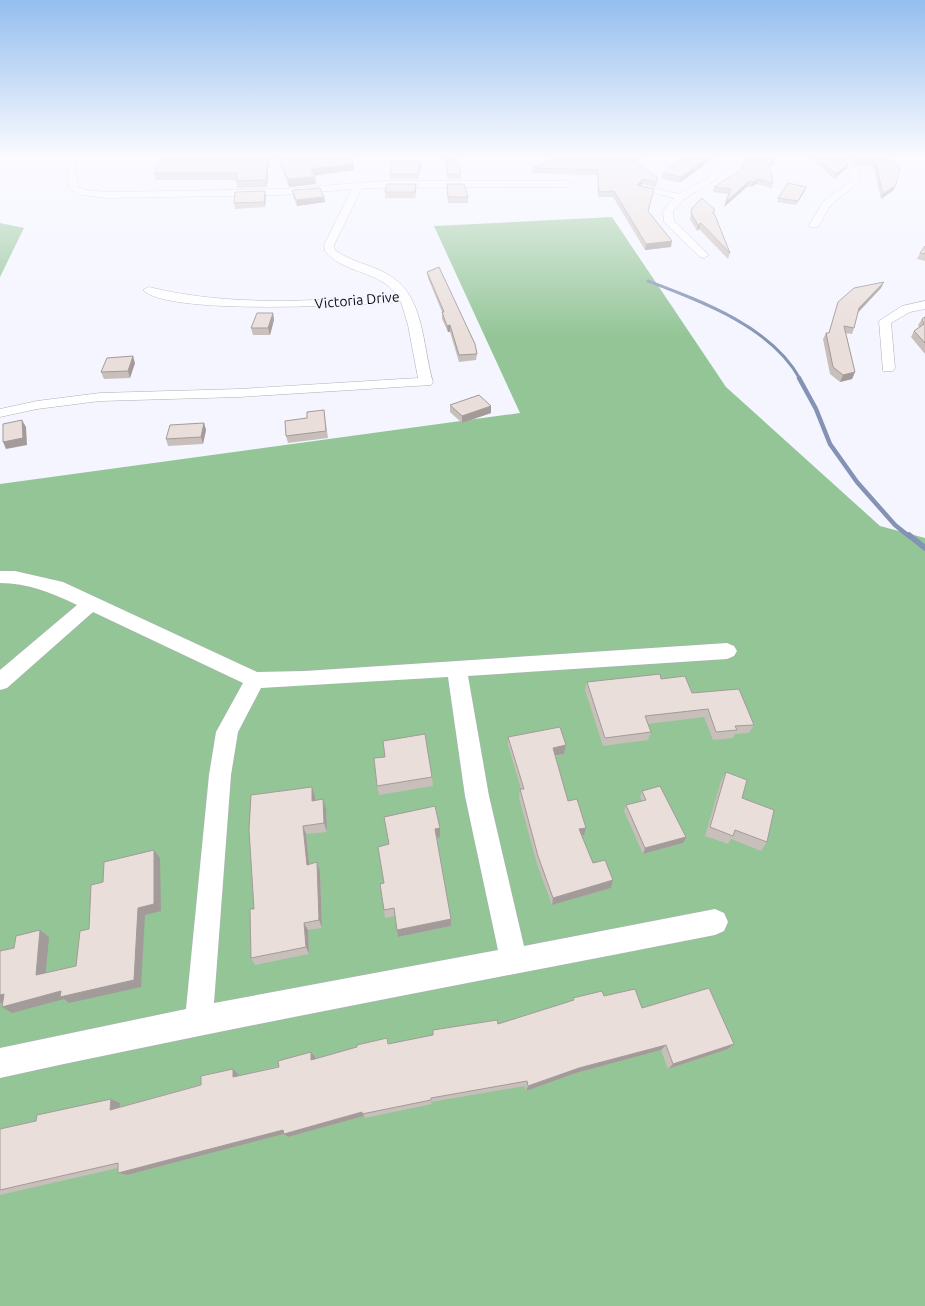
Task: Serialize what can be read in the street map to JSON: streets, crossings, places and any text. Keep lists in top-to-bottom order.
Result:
{
  "streets": {
    "street": ["Victoria Drive"]
  }
}
